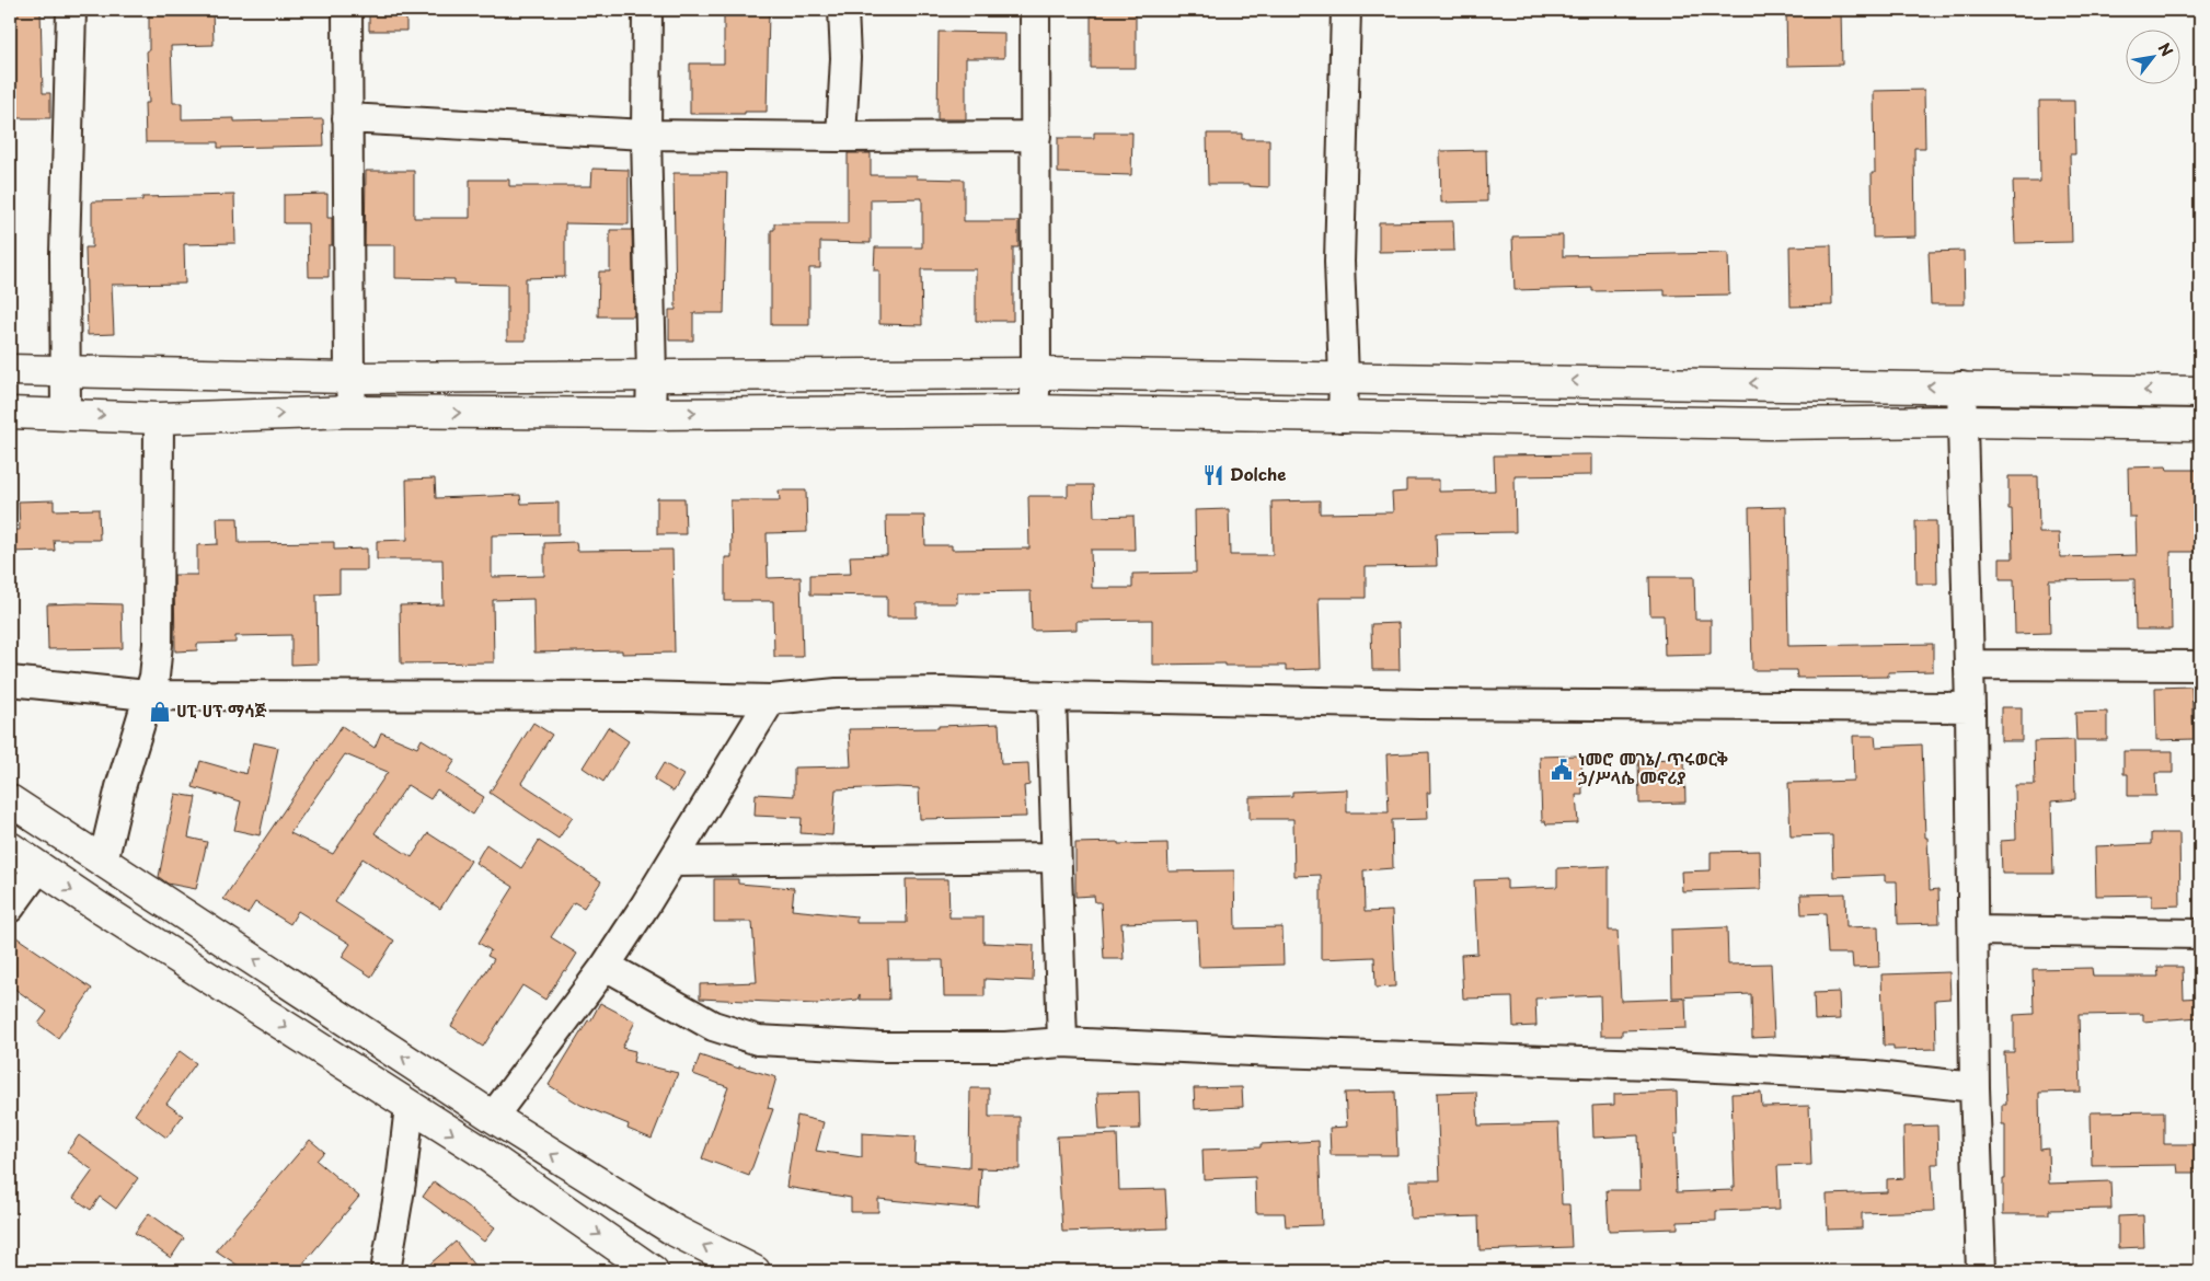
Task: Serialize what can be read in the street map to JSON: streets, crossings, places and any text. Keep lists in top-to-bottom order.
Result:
{
  "places": {
    "restaurant": ["Dolche"],
    "shop": ["ሀፒ ሀፕ ማሳጅ"],
    "public building": ["ነመሮ መገኔ/ ጥሩወርቅ ኃ/ሥላሴ መኖሪያ"]
  },
  "north": "top right"
}
